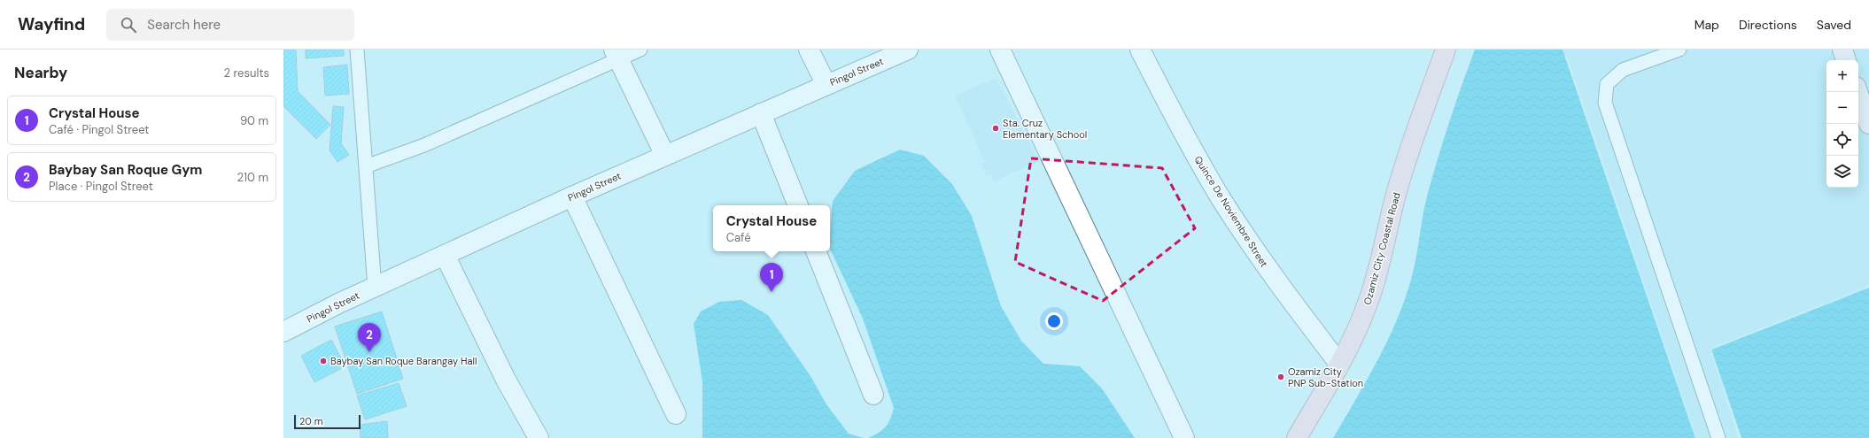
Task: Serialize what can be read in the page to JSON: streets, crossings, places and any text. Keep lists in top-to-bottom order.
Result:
{
  "streets": {
    "main road": ["Ozamiz City Coastal Road"],
    "street": ["Pingol Street", "Quince De Noviembre Street"]
  },
  "crossings": [
    ["Quince De Noviembre Street", "Ozamiz City Coastal Road"]
  ],
  "places": ["Sta. Cruz Elementary School", "Baybay San Roque Barangay Hall", "Ozamiz City PNP Sub-Station"],
  "scale_bar": "20 m",
  "page": {
    "header": "Wayfind",
    "search": "Search here",
    "nav": ["Map", "Directions", "Saved"],
    "heading": ["Nearby", "2 results"],
    "map_buttons": ["+", "−"],
    "list": [
      {
        "mark": "1",
        "name": "Crystal House",
        "note": "Café · Pingol Street",
        "value": "90 m"
      },
      {
        "mark": "2",
        "name": "Baybay San Roque Gym",
        "note": "Place · Pingol Street",
        "value": "210 m"
      }
    ],
    "popup": ["Crystal House", "Café"],
    "pins": ["1", "2"],
    "scale": "20 m"
  }
}
